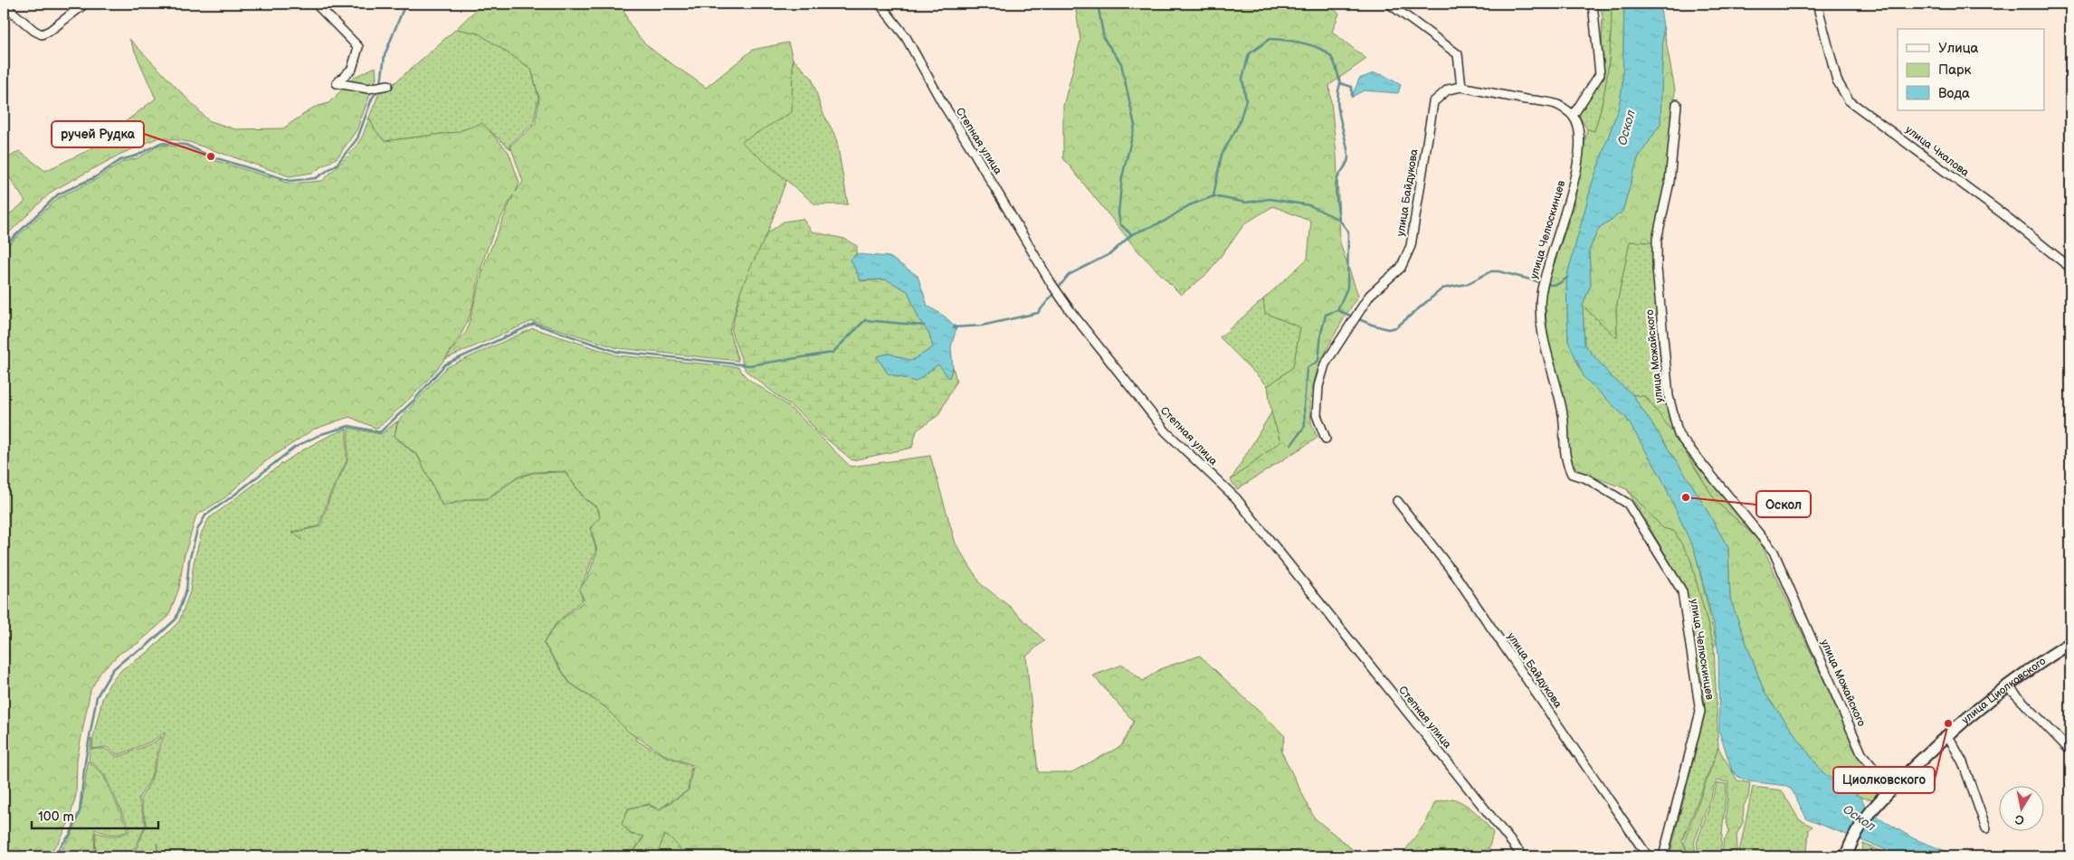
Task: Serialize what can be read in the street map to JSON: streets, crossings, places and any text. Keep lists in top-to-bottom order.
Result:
{
  "streets": {
    "main road": ["улица Циолковского"],
    "street": [
      "Степная улица",
      "улица Чкалова",
      "улица Байдукова",
      "улица Челюскинцев",
      "улица Можайского"
    ]
  },
  "crossings": [
    ["улица Можайского", "улица Циолковского"]
  ],
  "water": ["Оскол"],
  "places": ["ручей Рудка", "Оскол", "Циолковского"],
  "legend": ["Улица", "Парк", "Вода"],
  "scale_bar": "100 m",
  "north": "bottom"
}
